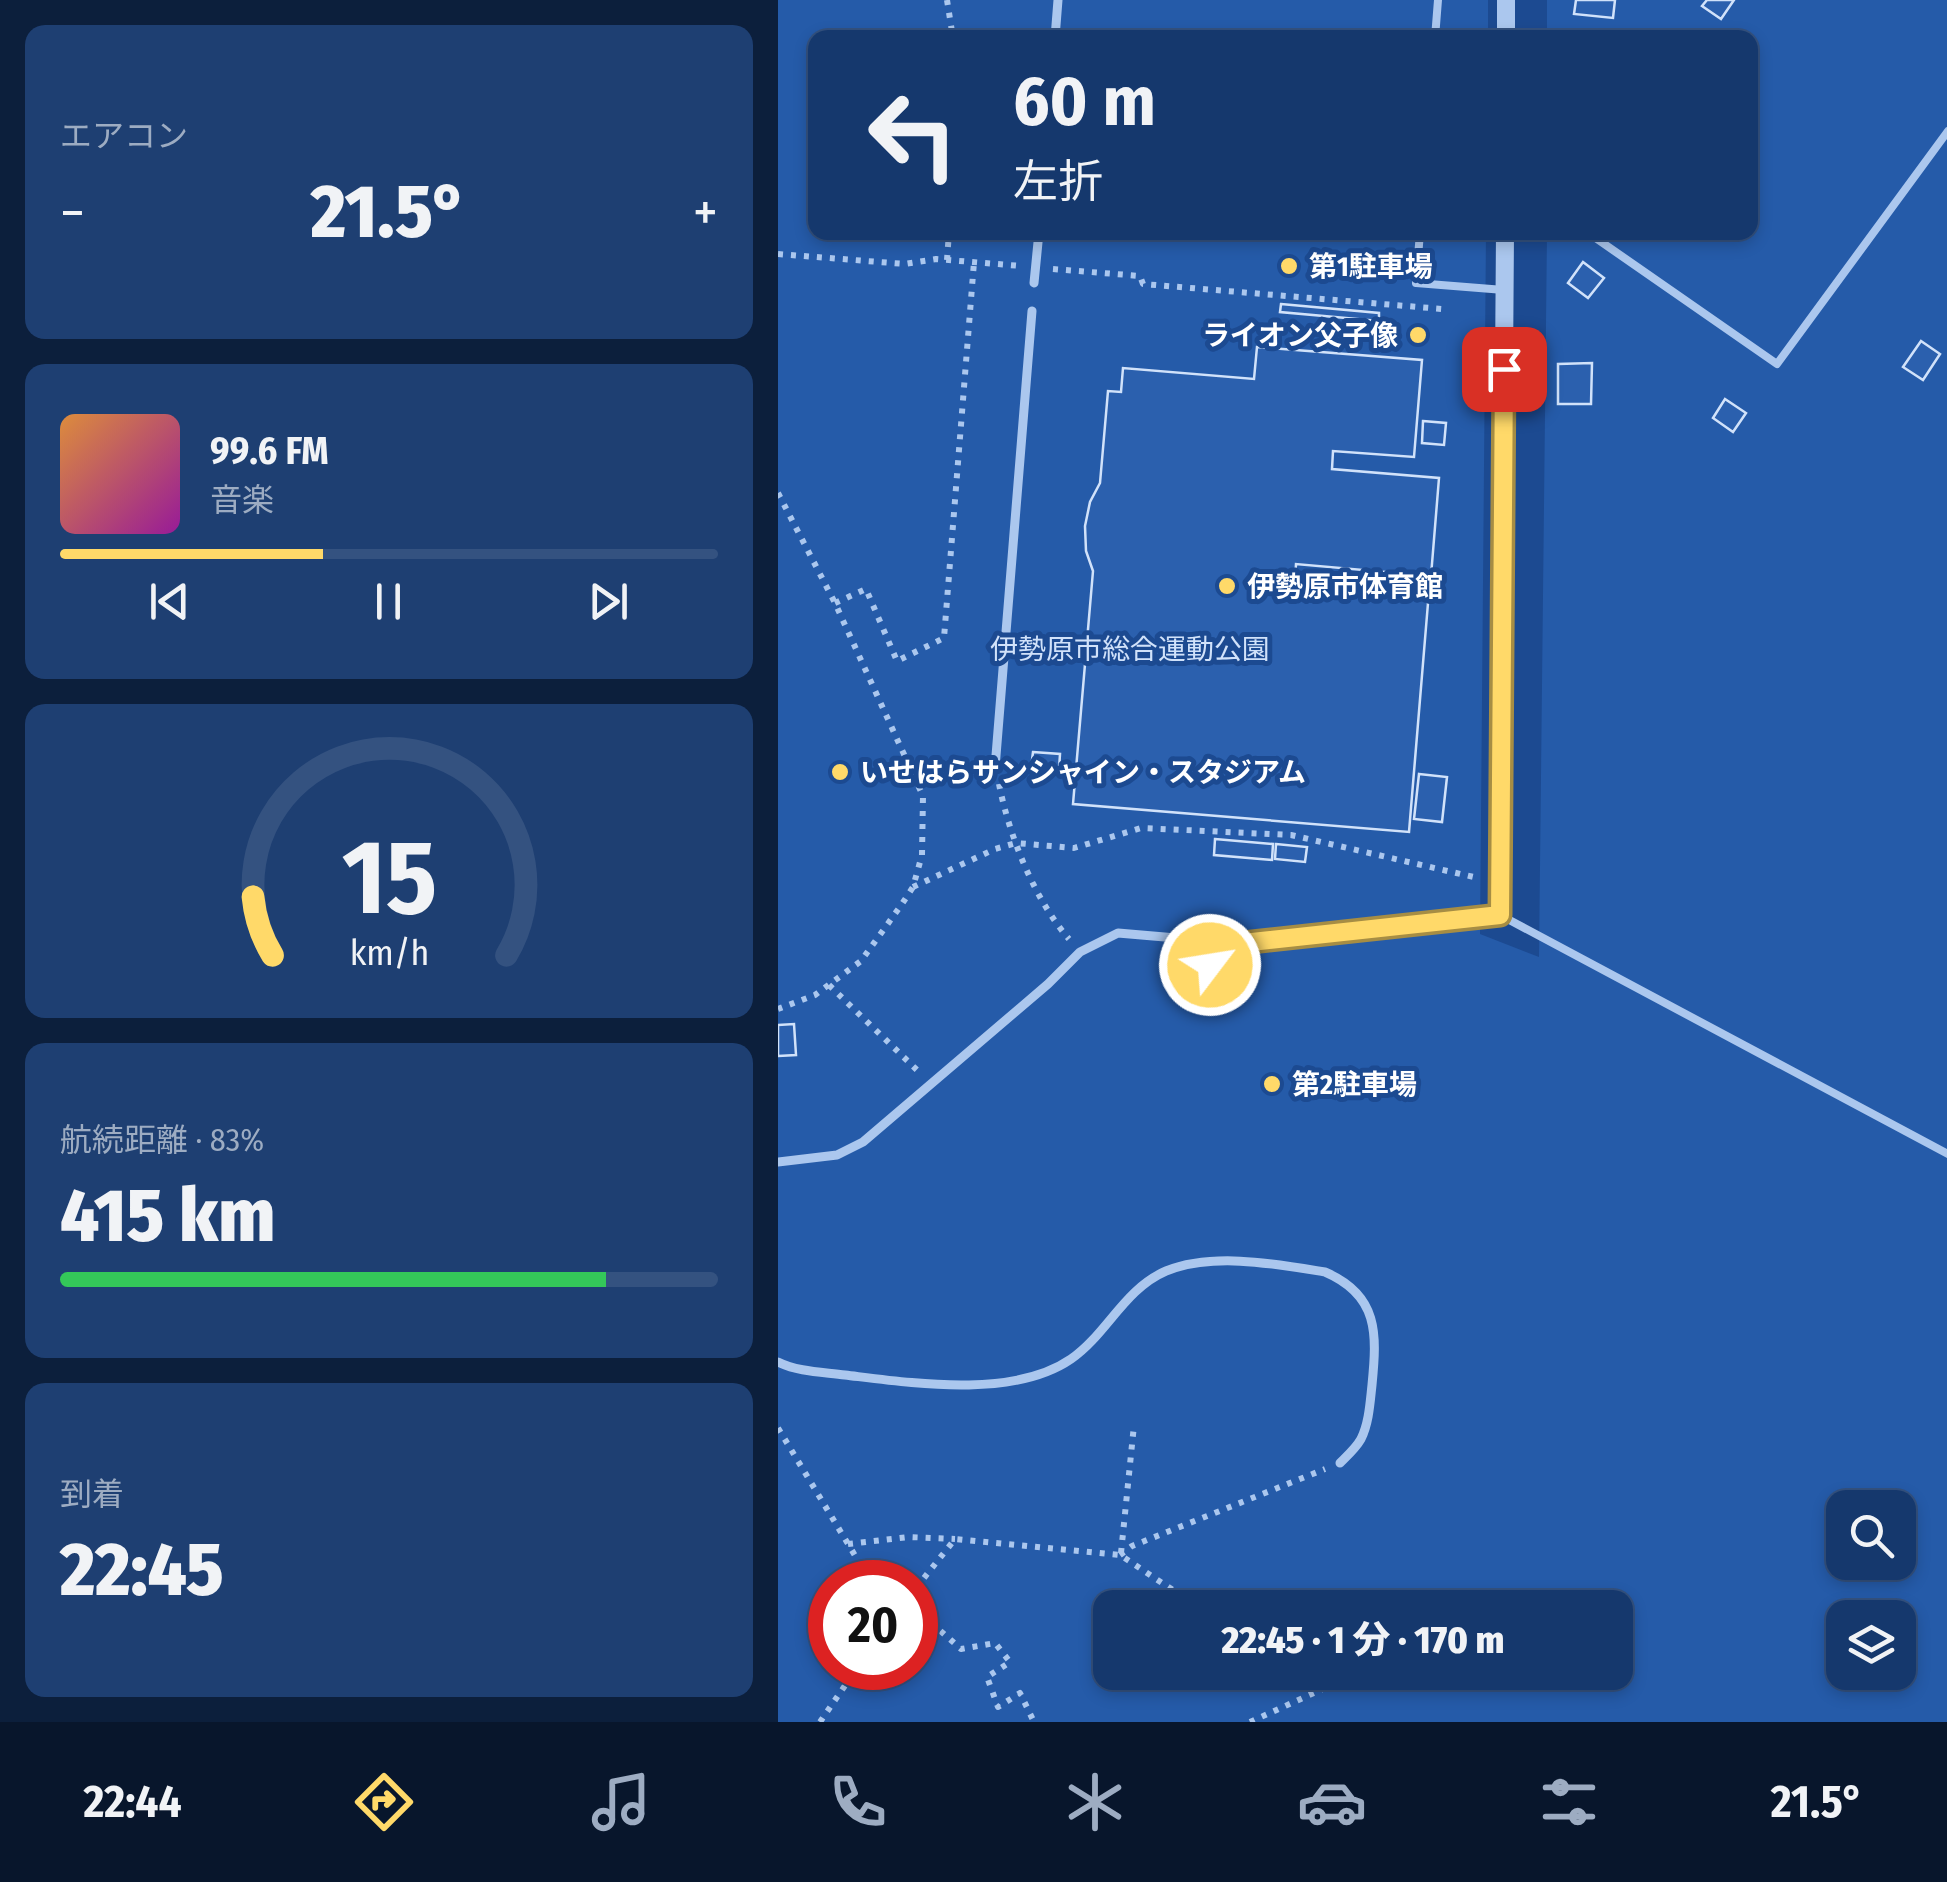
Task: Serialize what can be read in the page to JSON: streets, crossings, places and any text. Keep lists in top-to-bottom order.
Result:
{
  "parks": ["伊勢原市総合運動公園"],
  "places": [
    "第1駐車場",
    "ライオン父子像",
    "伊勢原市体育館",
    "いせはらサンシャイン・スタジアム",
    "第2駐車場"
  ],
  "page": {
    "tile": [
      "エアコン",
      ["航続距離 · 83%", "415 km"],
      ["到着", "22:45"]
    ],
    "turn": ["60 m", "左折"],
    "heat": ["−", "21.5°", "+"],
    "song": ["99.6 FM", "音楽"],
    "limit": "20",
    "trip": "22:45 · 1 分 · 170 m",
    "tabs": ["22:44", "21.5°"],
    "gauge": ["15", "km/h"]
  }
}
